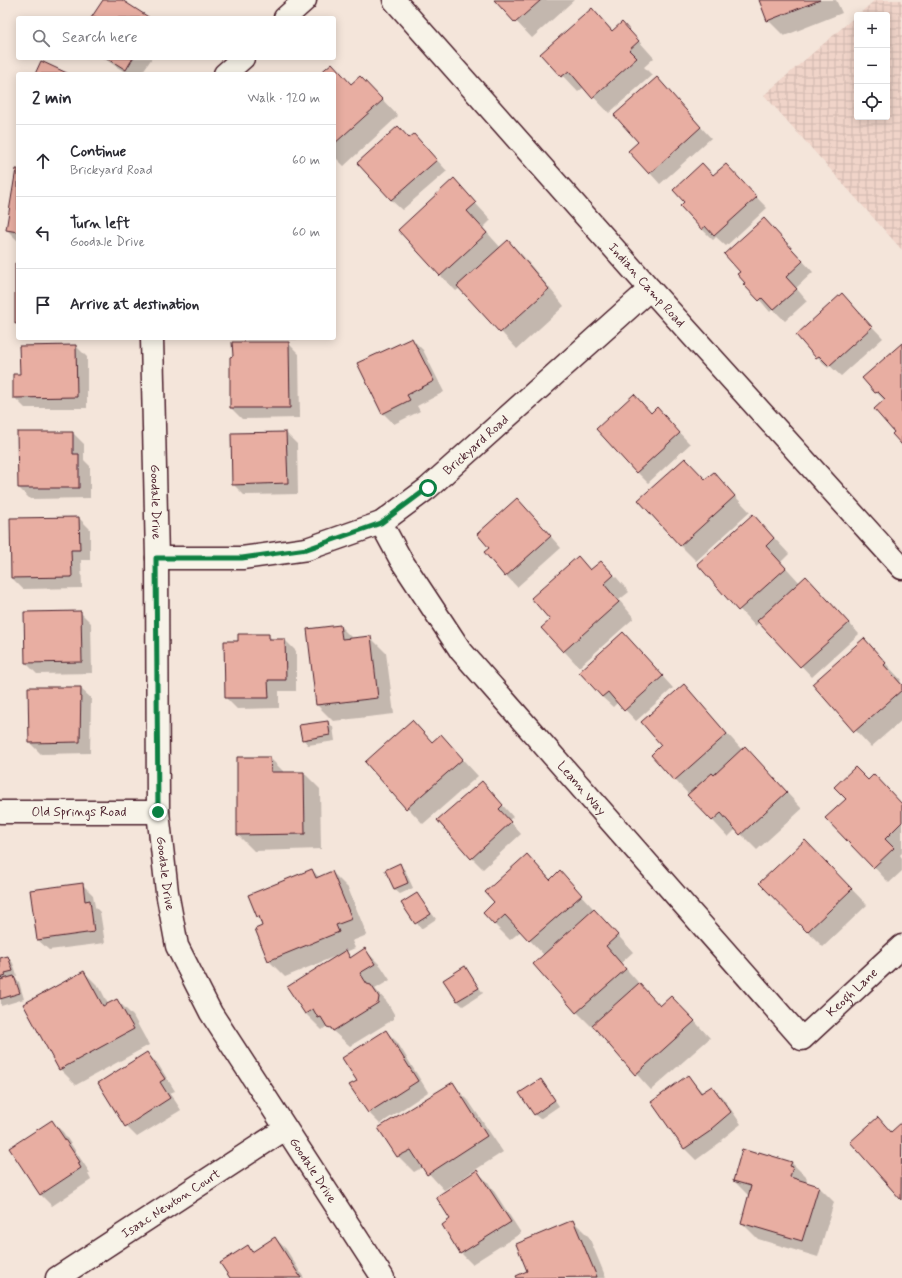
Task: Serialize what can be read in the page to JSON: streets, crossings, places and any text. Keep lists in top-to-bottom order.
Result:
{
  "streets": {
    "street": [
      "Indian Camp Road",
      "Brickyard Road",
      "Goodale Drive",
      "Leann Way",
      "Old Springs Road",
      "Keogh Lane",
      "Isaac Newton Court"
    ]
  },
  "crossings": [
    ["Indian Camp Road", "Brickyard Road"],
    ["Brickyard Road", "Goodale Drive"],
    ["Brickyard Road", "Leann Way"],
    ["Goodale Drive", "Old Springs Road"],
    ["Goodale Drive", "Isaac Newton Court"],
    ["Leann Way", "Keogh Lane"]
  ],
  "page": {
    "map_buttons": ["+", "−"],
    "search": "Search here",
    "heading": ["2 min", "Walk · 120 m"],
    "list": [
      ["Continue", "Brickyard Road", "60 m"],
      ["Turn left", "Goodale Drive", "60 m"],
      "Arrive at destination"
    ]
  }
}
